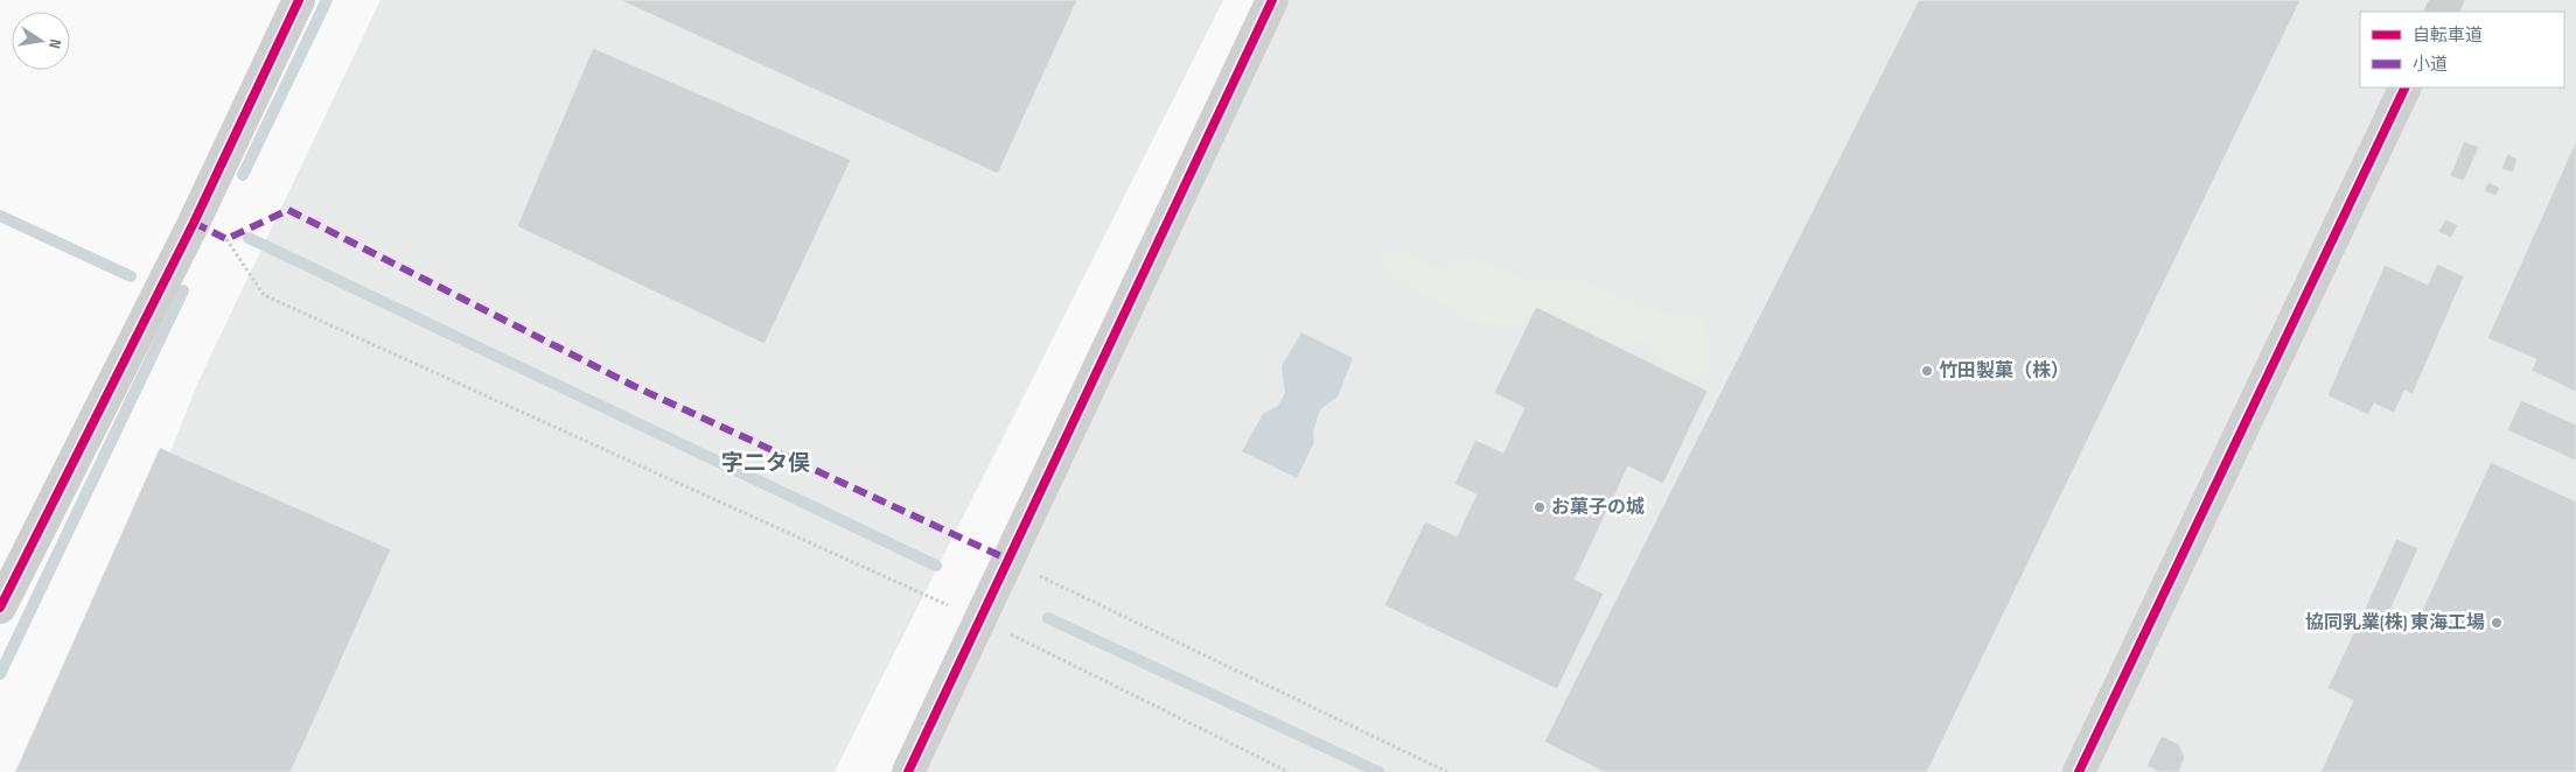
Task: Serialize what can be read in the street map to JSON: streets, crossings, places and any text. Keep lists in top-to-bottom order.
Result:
{
  "districts": ["字二タ俣"],
  "places": ["竹田製菓（株）", "お菓子の城", "協同乳業(株) 東海工場"],
  "legend": ["自転車道", "小道"],
  "north": "right"
}
